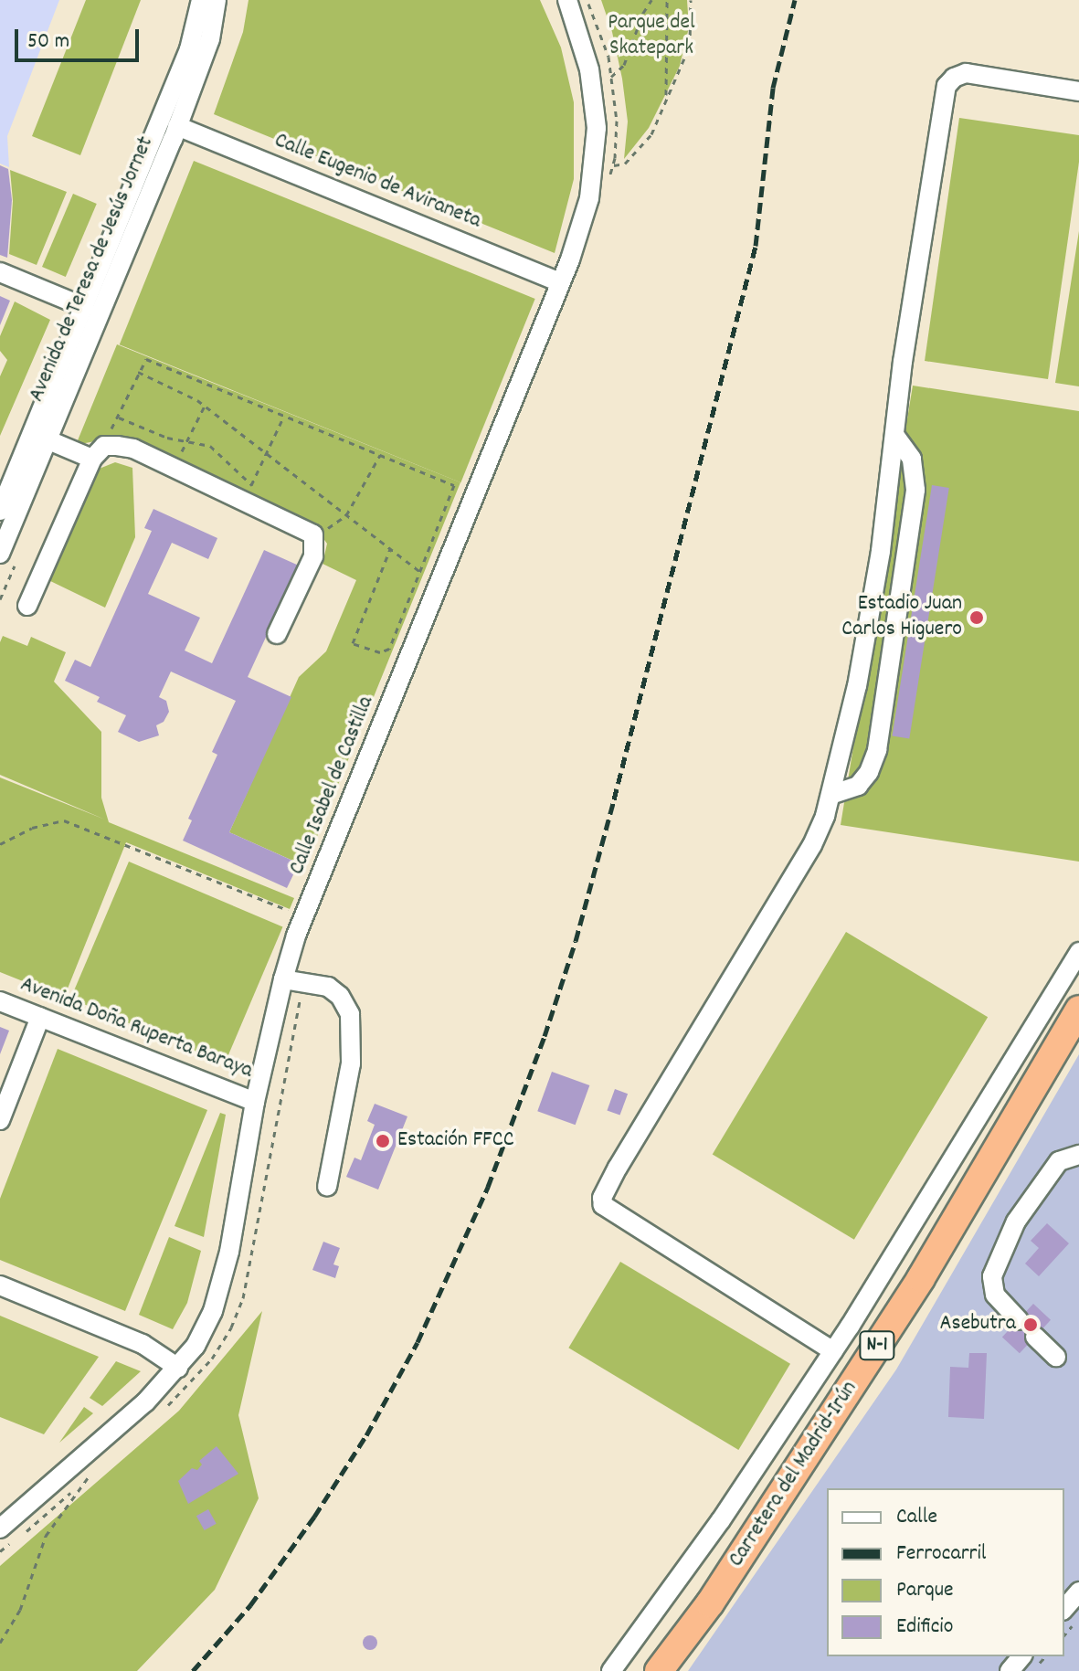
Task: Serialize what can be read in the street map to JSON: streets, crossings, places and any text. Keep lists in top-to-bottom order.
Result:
{
  "streets": {
    "highway": ["N-1", "Carretera del Madrid-Irún"],
    "street": [
      "Calle Eugenio de Aviraneta",
      "Avenida de Teresa de Jesús Jornet",
      "Calle Isabel de Castilla",
      "Avenida Doña Ruperta Baraya"
    ]
  },
  "crossings": [
    ["Calle Eugenio de Aviraneta", "Avenida de Teresa de Jesús Jornet"],
    ["Calle Eugenio de Aviraneta", "Calle Isabel de Castilla"],
    ["Calle Isabel de Castilla", "Avenida Doña Ruperta Baraya"]
  ],
  "parks": ["Parque del Skatepark"],
  "places": ["Estadio Juan Carlos Higuero", "Estación FFCC", "Asebutra"],
  "legend": [
    "Calle",
    "Ferrocarril",
    "Parque",
    "Edificio"
  ],
  "scale_bar": "50 m"
}
